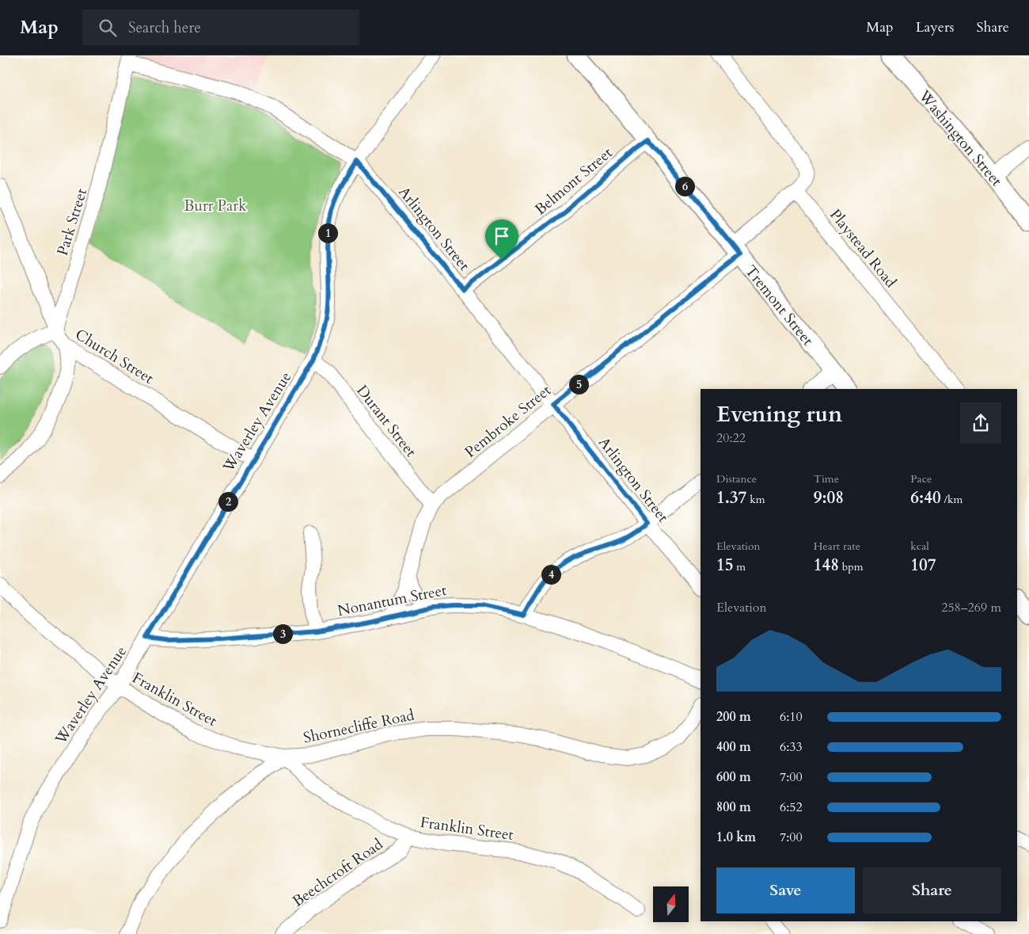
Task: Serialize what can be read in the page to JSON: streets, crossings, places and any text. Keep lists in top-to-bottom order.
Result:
{
  "streets": {
    "main road": ["Washington Street", "Tremont Street"],
    "street": [
      "Belmont Street",
      "Park Street",
      "Arlington Street",
      "Playstead Road",
      "Church Street",
      "Durant Street",
      "Pembroke Street",
      "Waverley Avenue",
      "Nonantum Street",
      "Franklin Street",
      "Shornecliffe Road",
      "Beechcroft Road"
    ]
  },
  "crossings": [
    ["Belmont Street", "Arlington Street"],
    ["Belmont Street", "Tremont Street"],
    ["Park Street", "Arlington Street"],
    ["Park Street", "Church Street"],
    ["Arlington Street", "Pembroke Street"],
    ["Arlington Street", "Waverley Avenue"],
    ["Tremont Street", "Pembroke Street"],
    ["Church Street", "Waverley Avenue"],
    ["Durant Street", "Pembroke Street"],
    ["Durant Street", "Waverley Avenue"],
    ["Pembroke Street", "Nonantum Street"],
    ["Waverley Avenue", "Nonantum Street"],
    ["Waverley Avenue", "Franklin Street"],
    ["Franklin Street", "Shornecliffe Road"],
    ["Franklin Street", "Beechcroft Road"]
  ],
  "parks": ["Burr Park"],
  "north": "top",
  "page": {
    "header": "Map",
    "search": "Search here",
    "nav": ["Map", "Layers", "Share"],
    "pins": [
      "6",
      "1",
      "5",
      "2",
      "4",
      "3"
    ],
    "heading": ["Evening run", "20:22"],
    "stats": [
      ["Distance", "1.37 km"],
      ["Time", "9:08"],
      ["Pace", "6:40 /km"],
      ["Elevation", "15 m"],
      ["Heart rate", "148 bpm"],
      ["kcal", "107"]
    ],
    "chart": ["Elevation", "258–269 m"],
    "list": [
      {
        "name": "200 m",
        "note": "6:10"
      },
      {
        "name": "400 m",
        "note": "6:33"
      },
      {
        "name": "600 m",
        "note": "7:00"
      },
      {
        "name": "800 m",
        "note": "6:52"
      },
      {
        "name": "1.0 km",
        "note": "7:00"
      }
    ],
    "buttons": ["Save", "Share"]
  }
}
